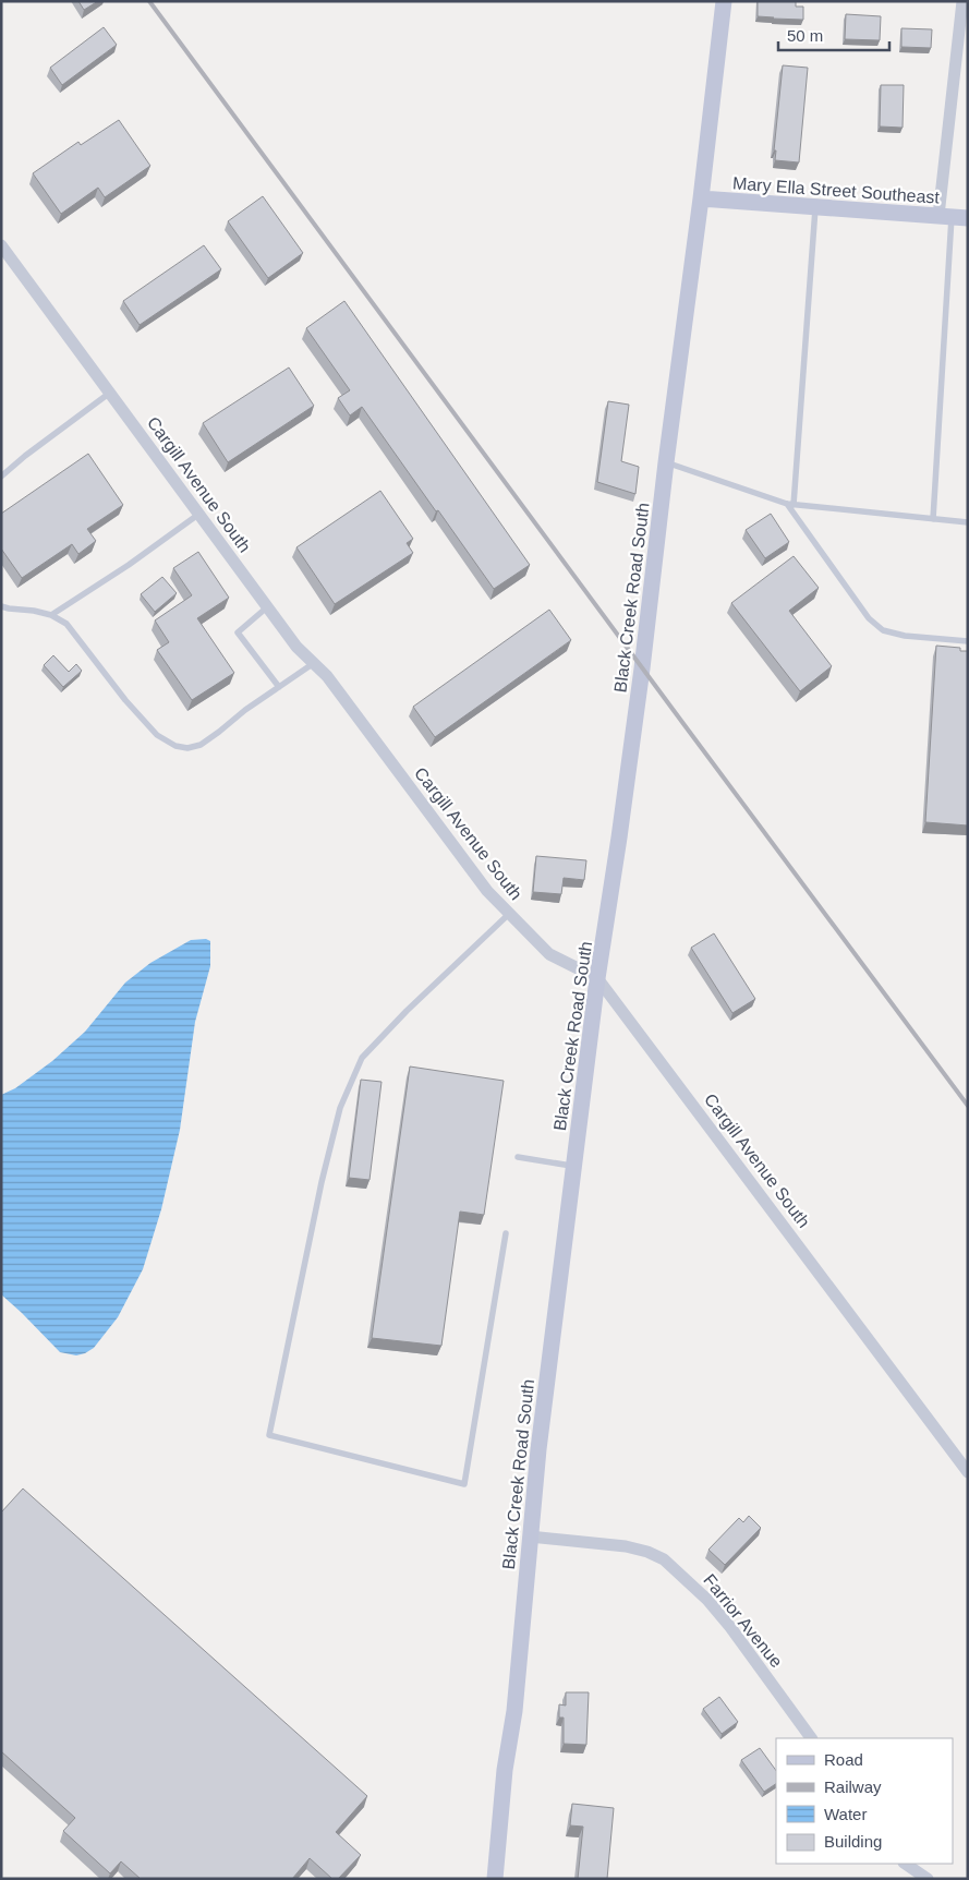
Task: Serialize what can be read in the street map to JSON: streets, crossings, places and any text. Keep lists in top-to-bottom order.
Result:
{
  "streets": {
    "street": [
      "Mary Ella Street Southeast",
      "Cargill Avenue South",
      "Black Creek Road South",
      "Farrior Avenue"
    ]
  },
  "crossings": [
    ["Mary Ella Street Southeast", "Black Creek Road South"],
    ["Cargill Avenue South", "Black Creek Road South"],
    ["Black Creek Road South", "Farrior Avenue"]
  ],
  "legend": [
    "Road",
    "Railway",
    "Water",
    "Building"
  ],
  "scale_bar": "50 m"
}
